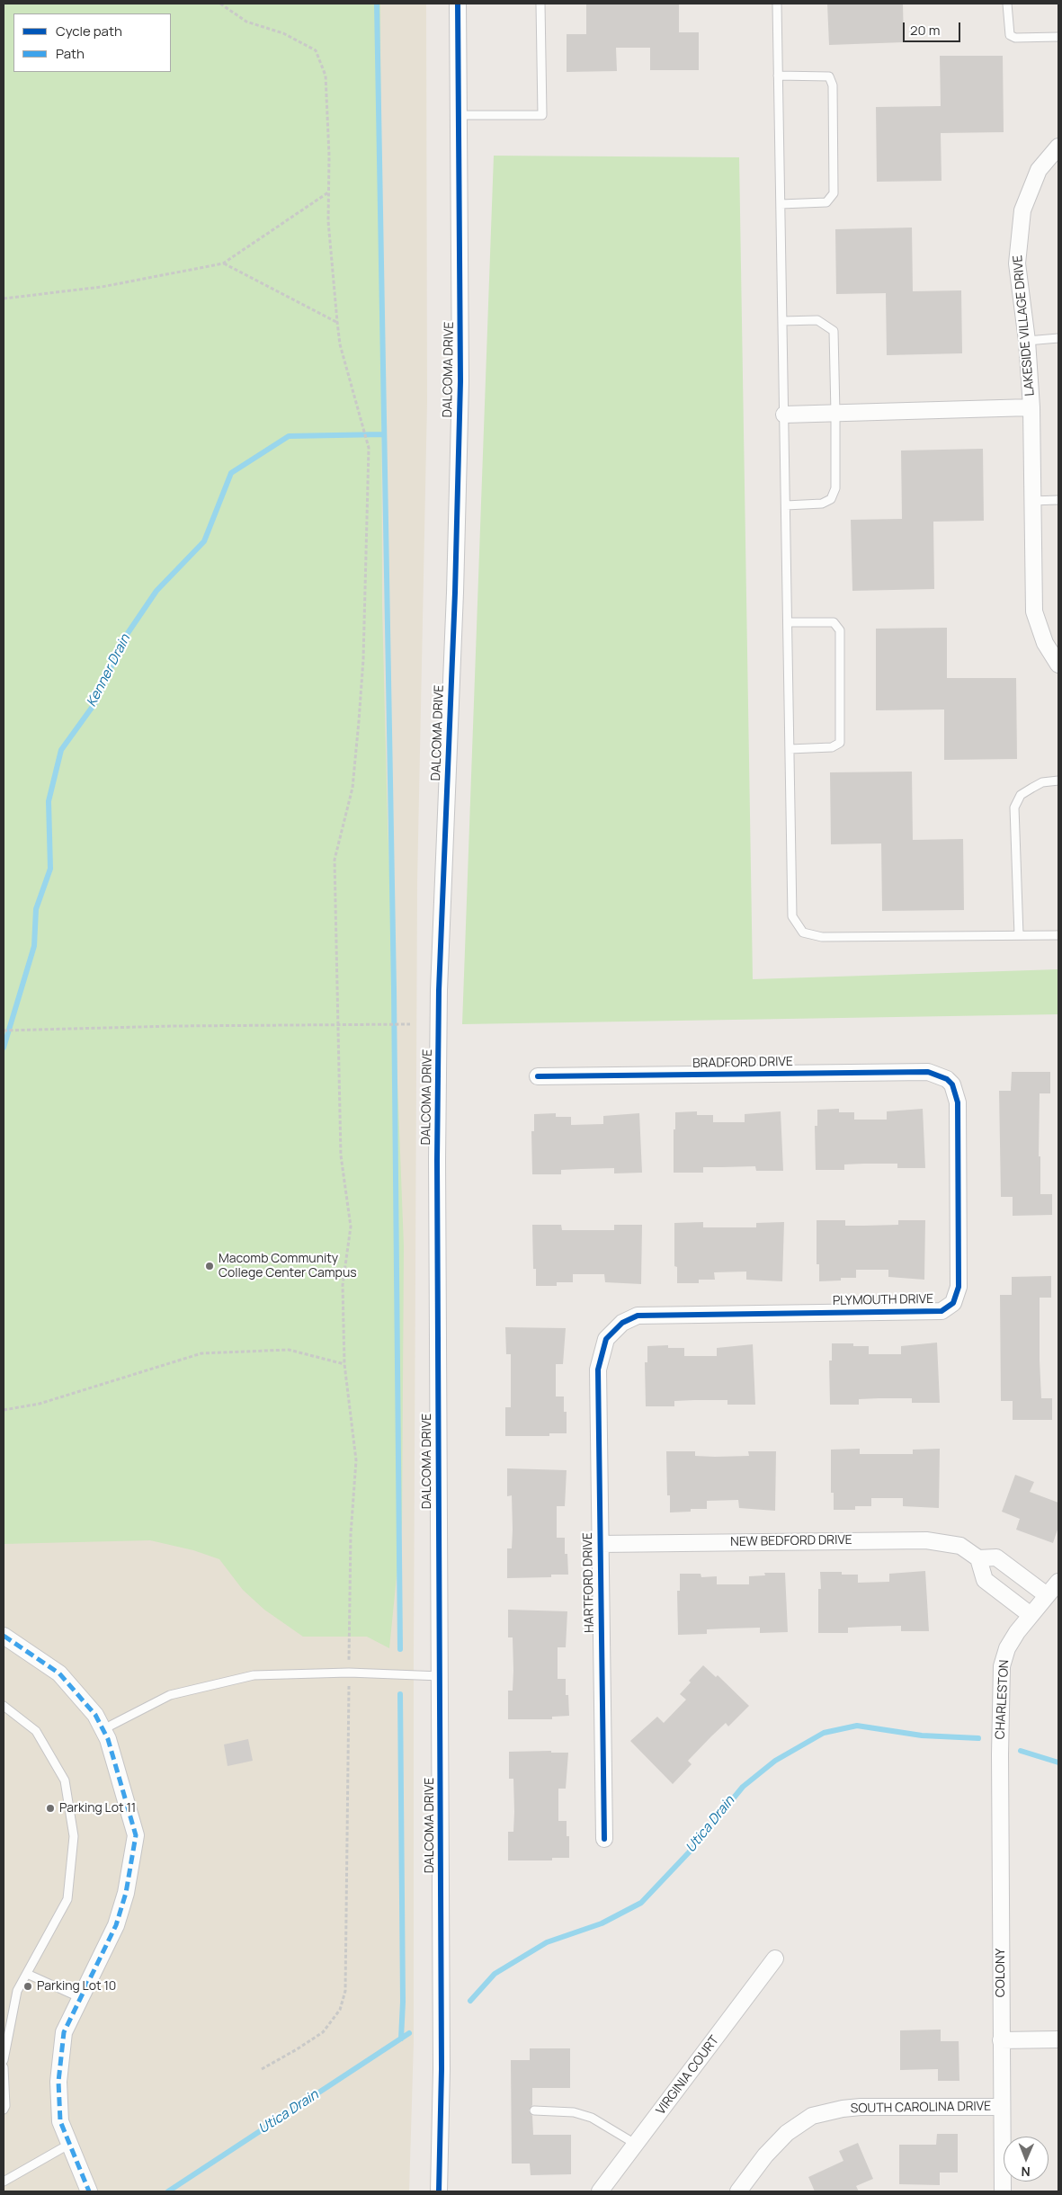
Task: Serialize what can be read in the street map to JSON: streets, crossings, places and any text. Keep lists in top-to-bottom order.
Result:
{
  "streets": {
    "street": [
      "LAKESIDE VILLAGE DRIVE",
      "DALCOMA DRIVE",
      "BRADFORD DRIVE",
      "PLYMOUTH DRIVE",
      "NEW BEDFORD DRIVE",
      "HARTFORD DRIVE",
      "CHARLESTON",
      "COLONY",
      "VIRGINIA COURT",
      "SOUTH CAROLINA DRIVE"
    ]
  },
  "crossings": [
    ["BRADFORD DRIVE", "PLYMOUTH DRIVE"],
    ["PLYMOUTH DRIVE", "HARTFORD DRIVE"],
    ["NEW BEDFORD DRIVE", "HARTFORD DRIVE"],
    ["CHARLESTON", "COLONY"],
    ["COLONY", "SOUTH CAROLINA DRIVE"]
  ],
  "water": ["Kenner Drain", "Utica Drain"],
  "places": ["Macomb Community College Center Campus", "Parking Lot 11", "Parking Lot 10"],
  "legend": ["Cycle path", "Path"],
  "scale_bar": "20 m",
  "north": "bottom"
}
